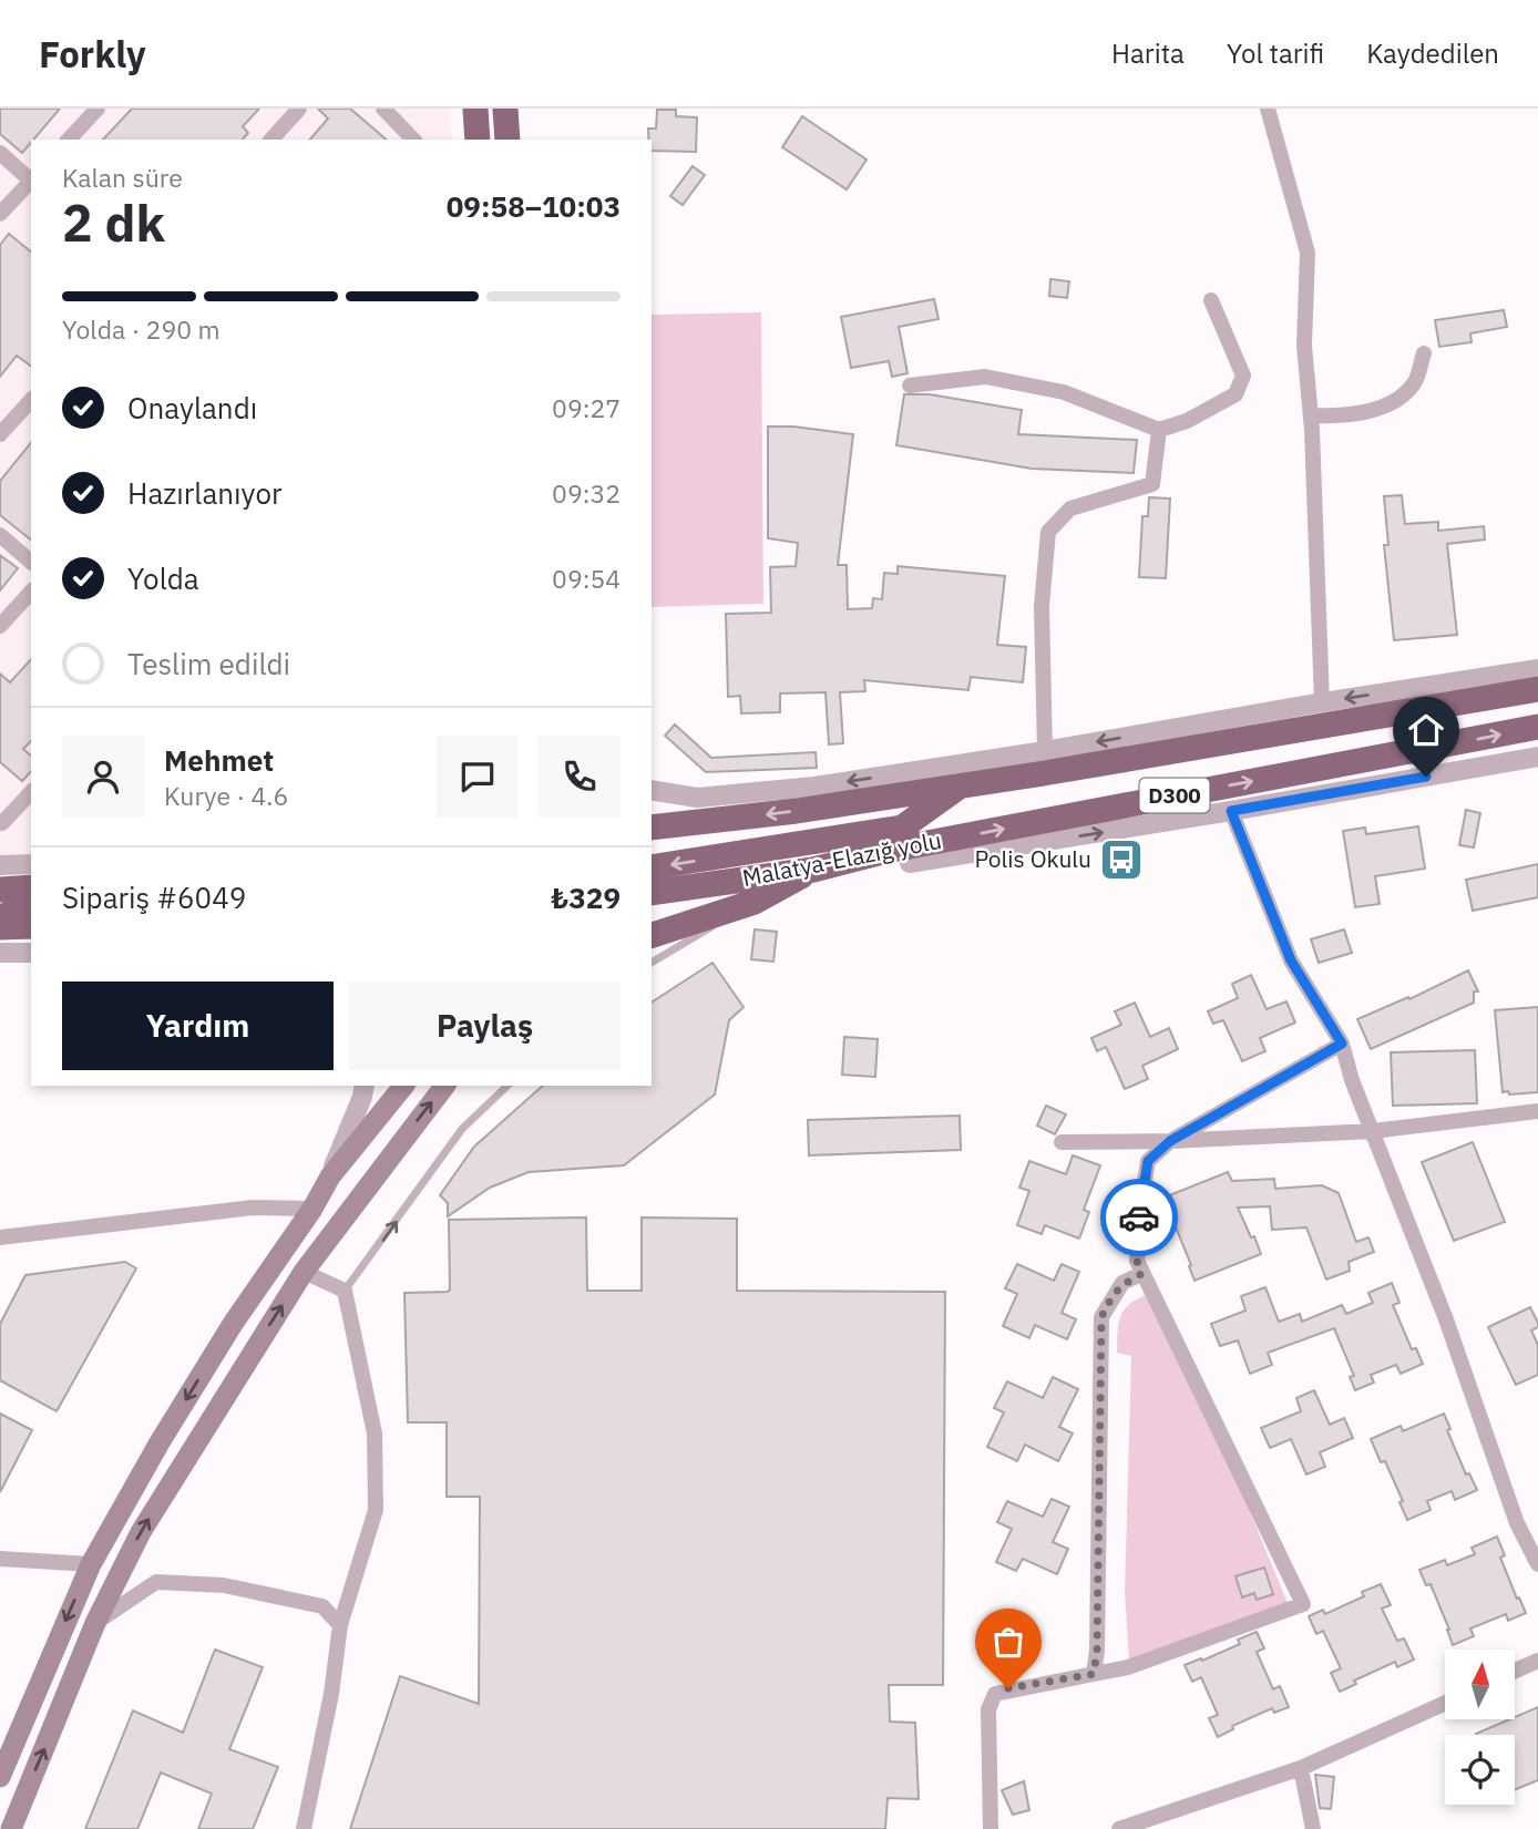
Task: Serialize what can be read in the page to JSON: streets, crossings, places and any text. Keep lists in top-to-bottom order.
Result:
{
  "streets": {
    "highway": ["D300", "Malatya-Elazığ yolu"]
  },
  "places": {
    "bus stop": ["Polis Okulu"]
  },
  "north": "top",
  "page": {
    "header": "Forkly",
    "nav": ["Harita", "Yol tarifi", "Kaydedilen"],
    "heading": ["2 dk", "Kalan süre", "09:58–10:03"],
    "panel": [
      "Mehmet",
      "Kurye · 4.6",
      "Sipariş #6049",
      "₺329"
    ],
    "bar": "Yolda · 290 m",
    "list": [
      ["Onaylandı", "09:27"],
      ["Hazırlanıyor", "09:32"],
      ["Yolda", "09:54"],
      "Teslim edildi"
    ],
    "buttons": ["Yardım", "Paylaş"]
  }
}
